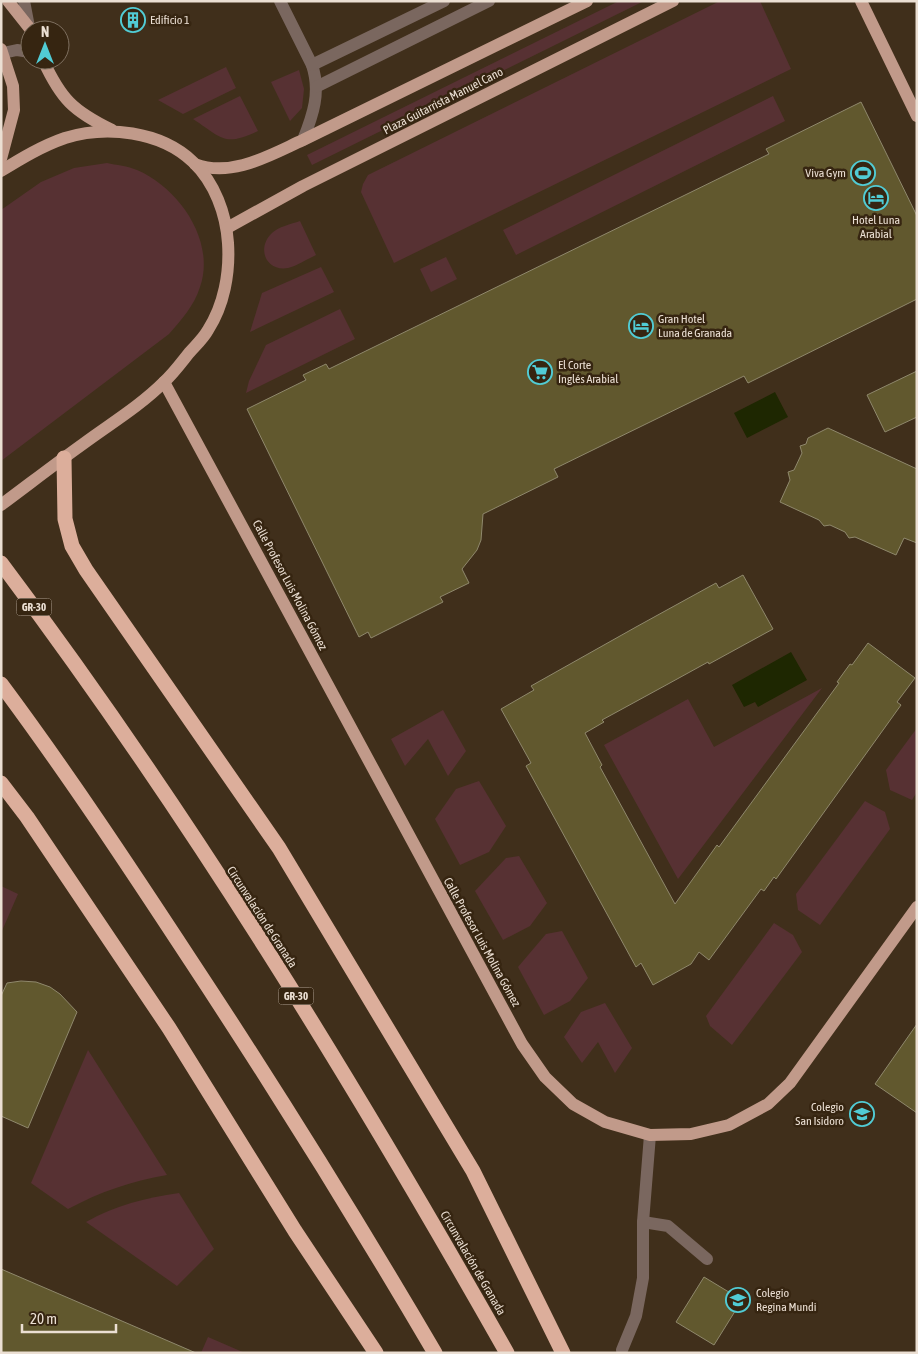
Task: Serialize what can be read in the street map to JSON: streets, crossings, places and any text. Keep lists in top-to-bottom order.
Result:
{
  "streets": {
    "highway": ["GR-30", "Circunvalación de Granada"],
    "main road": ["Plaza Guitarrista Manuel Cano", "Calle Profesor Luis Molina Gómez"]
  },
  "places": {
    "building": ["Edificio 1"],
    "sports": ["Viva Gym"],
    "hotel": ["Hotel Luna Arabial", "Gran Hotel Luna de Granada"],
    "supermarket": ["El Corte Inglés Arabial"],
    "school or university": ["Colegio San Isidoro", "Colegio Regina Mundi"]
  },
  "scale_bar": "20 m",
  "north": "top"
}
